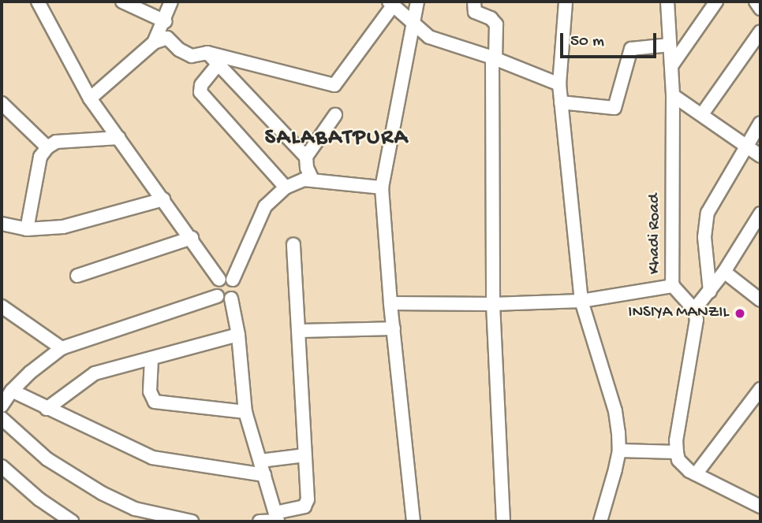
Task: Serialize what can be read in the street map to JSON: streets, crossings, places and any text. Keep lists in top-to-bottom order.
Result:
{
  "streets": {
    "street": ["Khadi Road"]
  },
  "districts": ["SALABATPURA"],
  "places": ["INSIYA MANZIL"],
  "scale_bar": "50 m"
}
